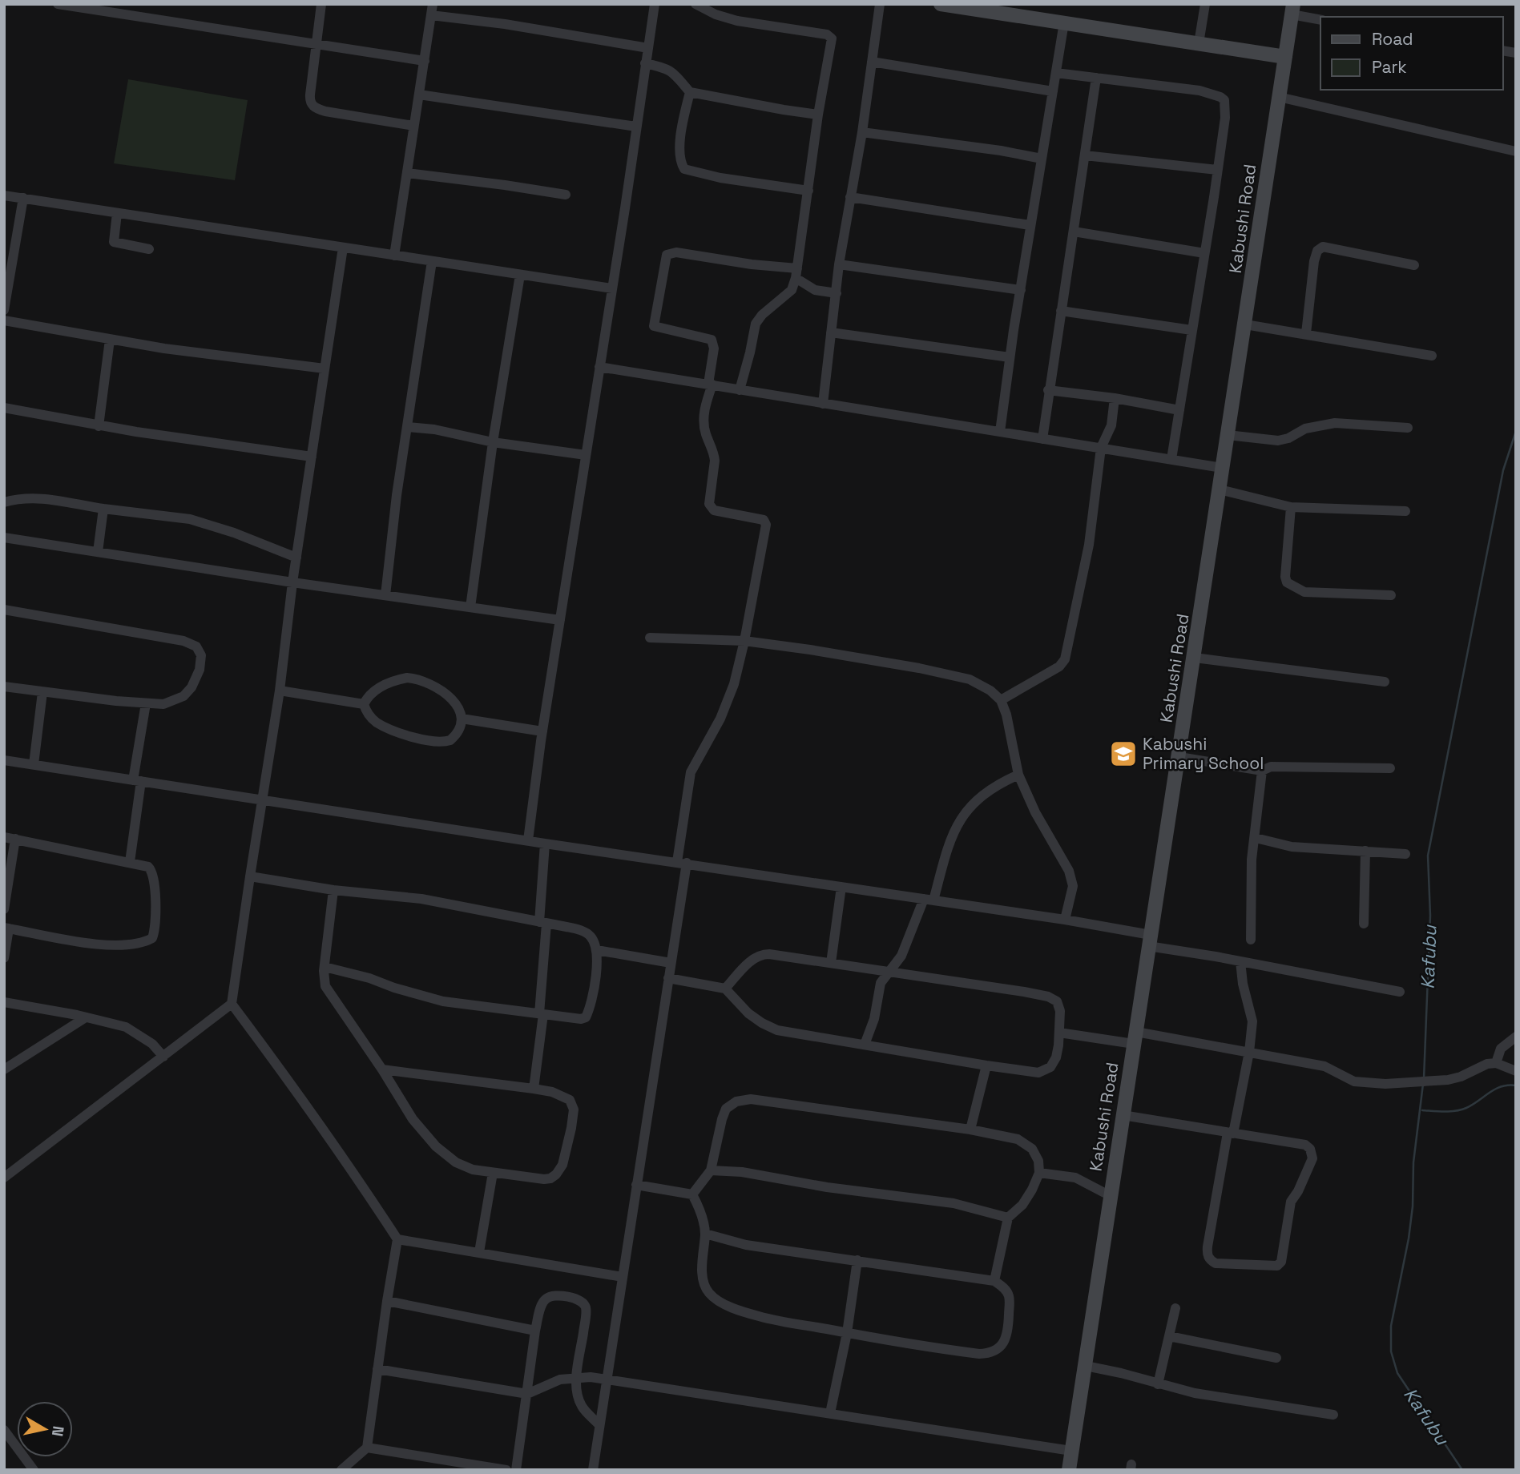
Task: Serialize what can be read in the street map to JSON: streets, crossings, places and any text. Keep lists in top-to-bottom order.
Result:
{
  "streets": {
    "main road": ["Kabushi Road"]
  },
  "water": ["Kafubu"],
  "places": {
    "school or university": ["Kabushi Primary School"]
  },
  "legend": ["Road", "Park"],
  "north": "right"
}
